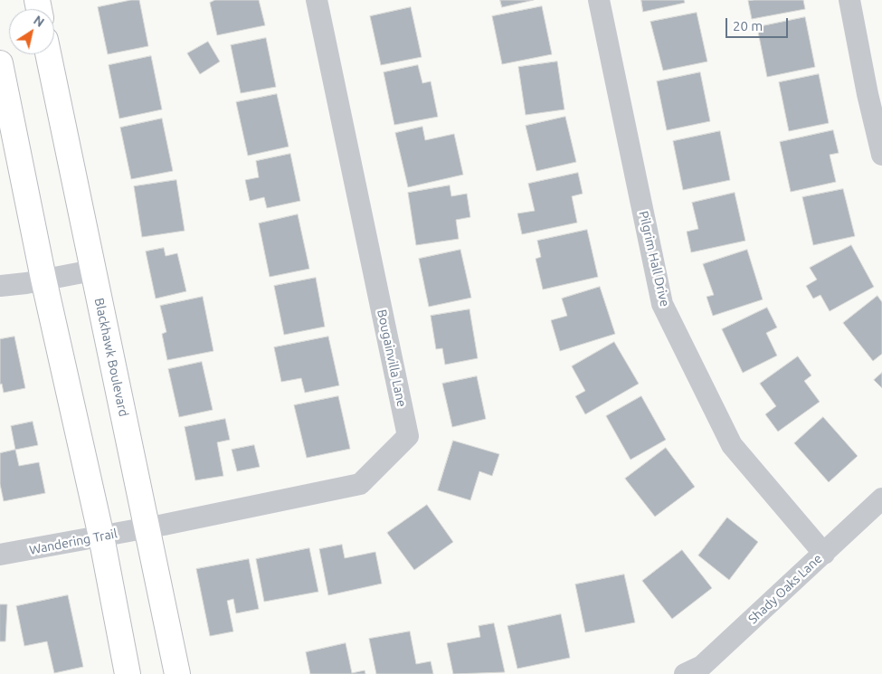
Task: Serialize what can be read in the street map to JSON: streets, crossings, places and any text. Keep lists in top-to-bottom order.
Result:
{
  "streets": {
    "main road": ["Blackhawk Boulevard"],
    "street": [
      "Pilgrim Hall Drive",
      "Bougainvilla Lane",
      "Wandering Trail",
      "Shady Oaks Lane"
    ]
  },
  "crossings": [
    ["Pilgrim Hall Drive", "Shady Oaks Lane"],
    ["Blackhawk Boulevard", "Bougainvilla Lane"],
    ["Blackhawk Boulevard", "Wandering Trail"],
    ["Bougainvilla Lane", "Wandering Trail"]
  ],
  "scale_bar": "20 m",
  "north": "top right"
}
